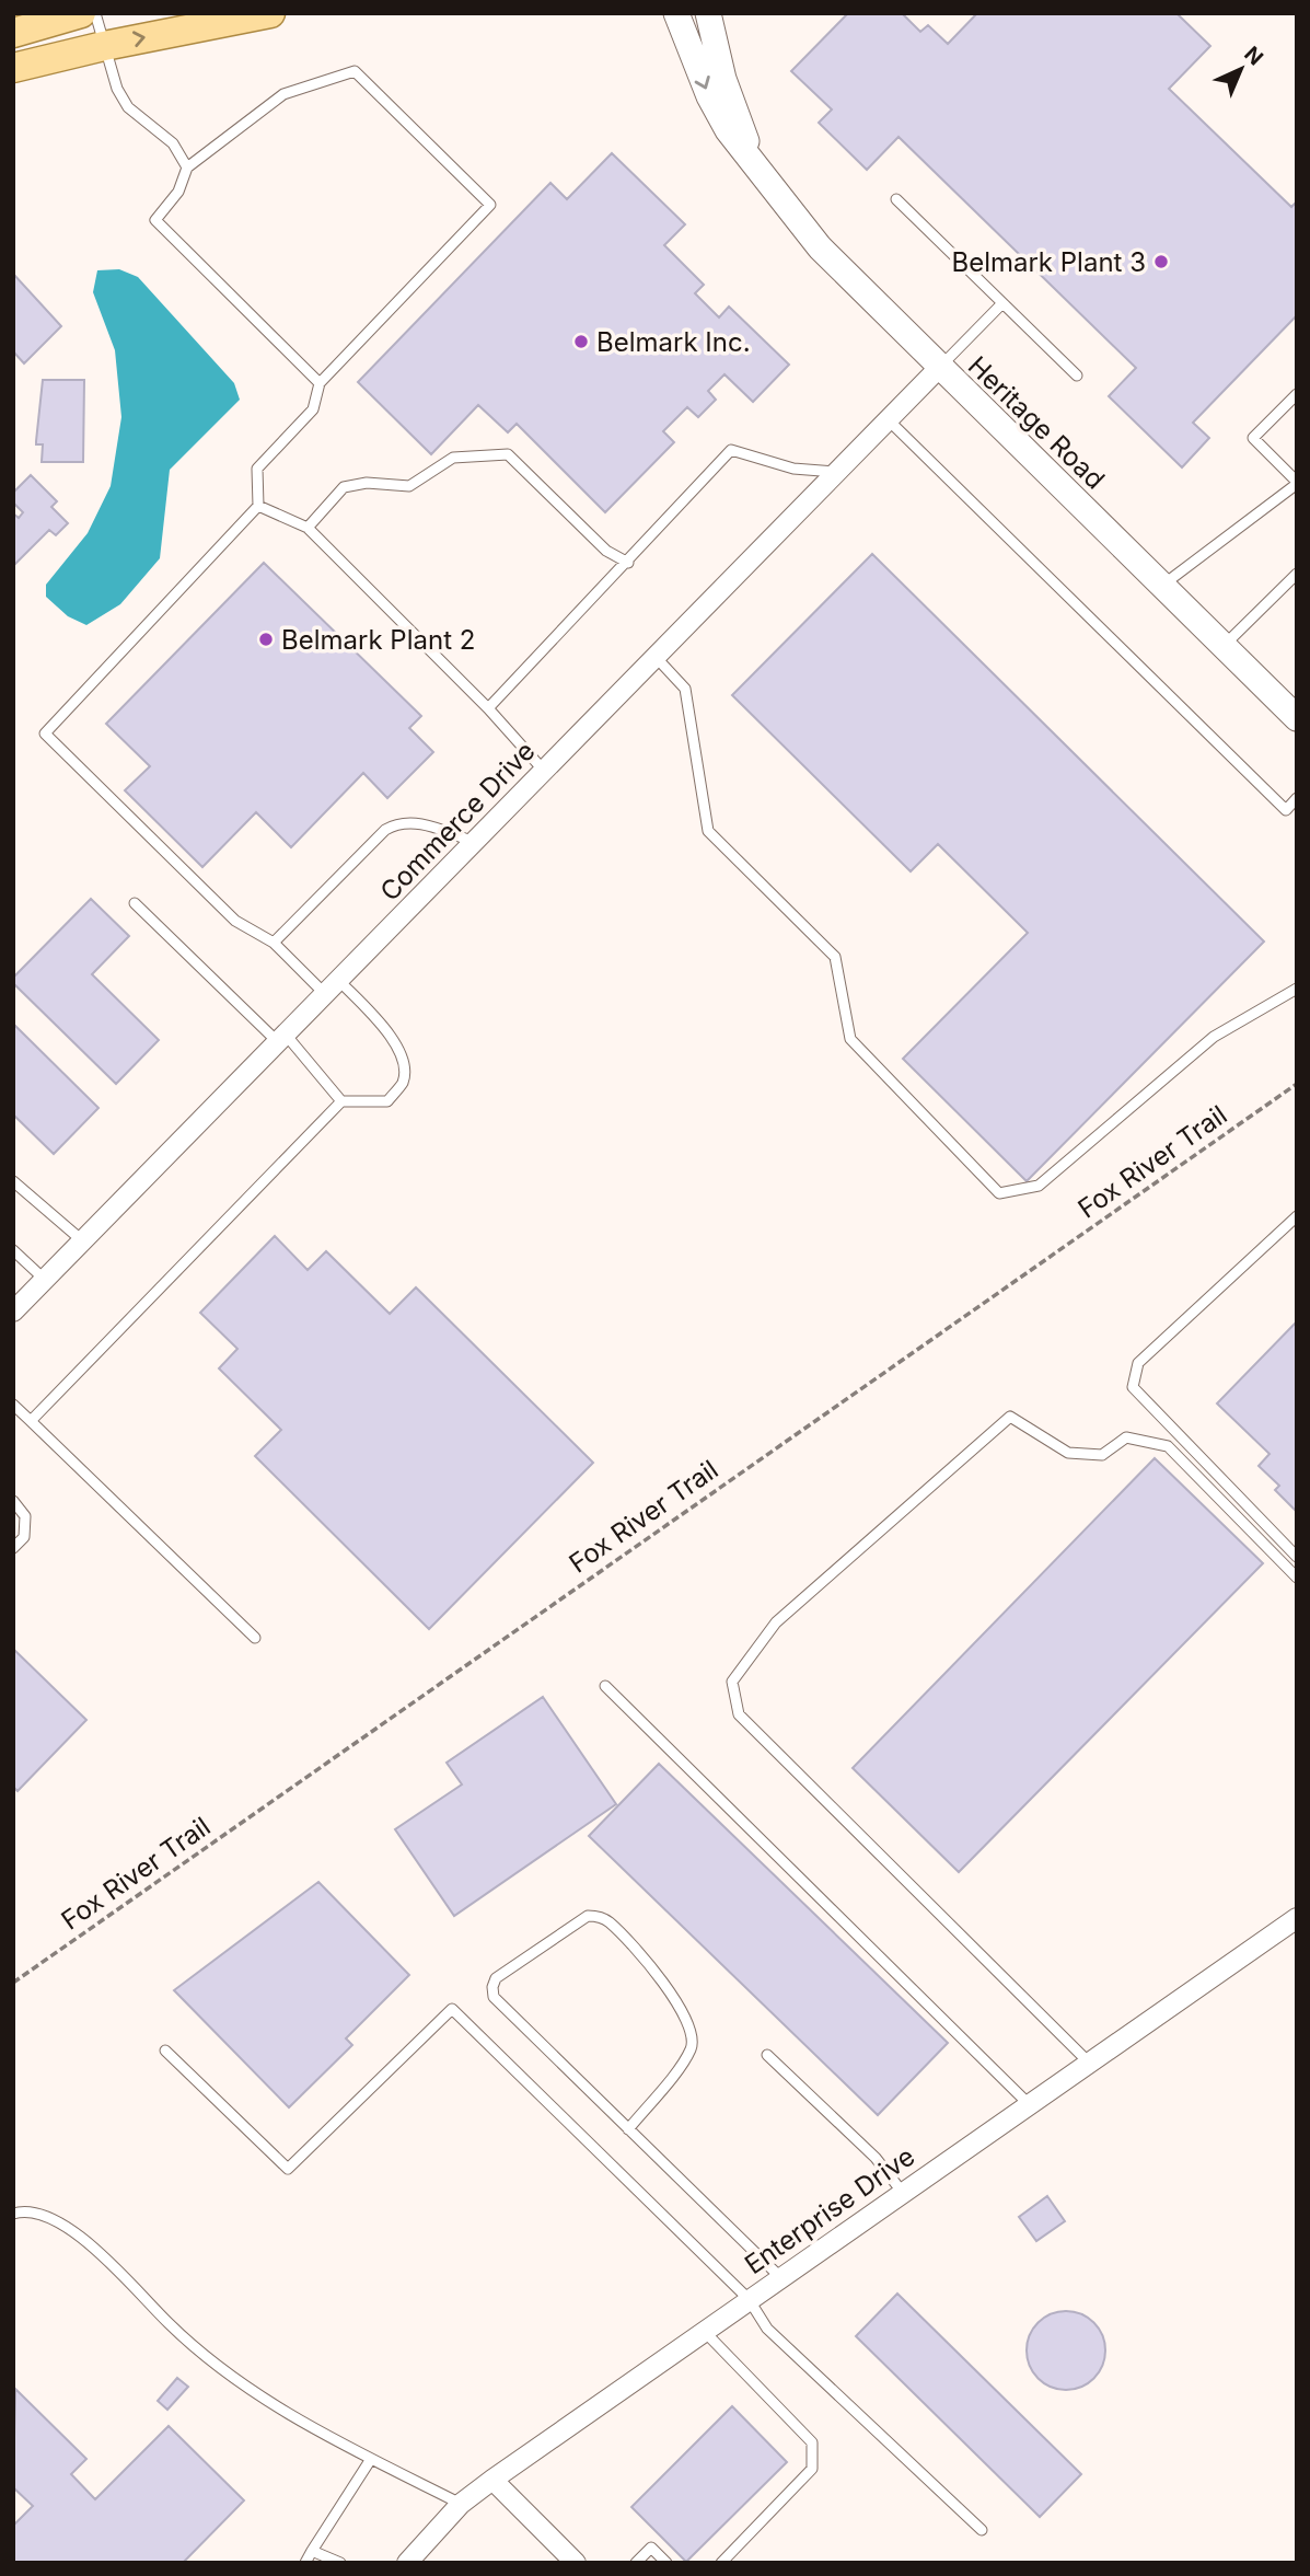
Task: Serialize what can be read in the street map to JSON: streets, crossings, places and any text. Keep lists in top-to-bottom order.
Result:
{
  "streets": {
    "main road": ["Heritage Road"],
    "street": ["Commerce Drive", "Enterprise Drive"],
    "path": ["Fox River Trail"]
  },
  "crossings": [
    ["Heritage Road", "Commerce Drive"]
  ],
  "places": ["Belmark Plant 3", "Belmark Inc.", "Belmark Plant 2"],
  "north": "top right"
}
